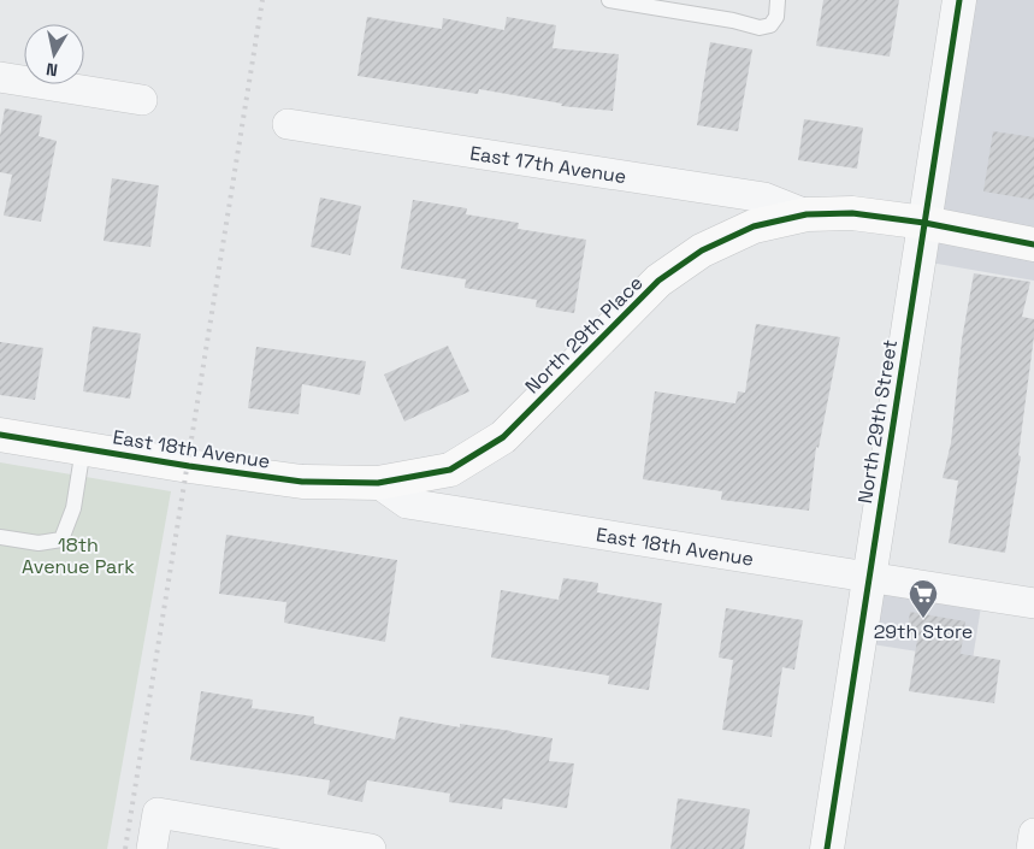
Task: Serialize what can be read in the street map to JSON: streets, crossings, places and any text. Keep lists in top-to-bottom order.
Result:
{
  "streets": {
    "main road": ["North 29th Place", "East 18th Avenue"],
    "street": ["East 17th Avenue", "North 29th Street"]
  },
  "crossings": [
    ["East 17th Avenue", "North 29th Place"],
    ["North 29th Place", "North 29th Street"],
    ["North 29th Place", "East 18th Avenue"],
    ["North 29th Street", "East 18th Avenue"]
  ],
  "parks": ["18th Avenue Park"],
  "places": {
    "supermarket": ["29th Store"]
  },
  "north": "bottom"
}
